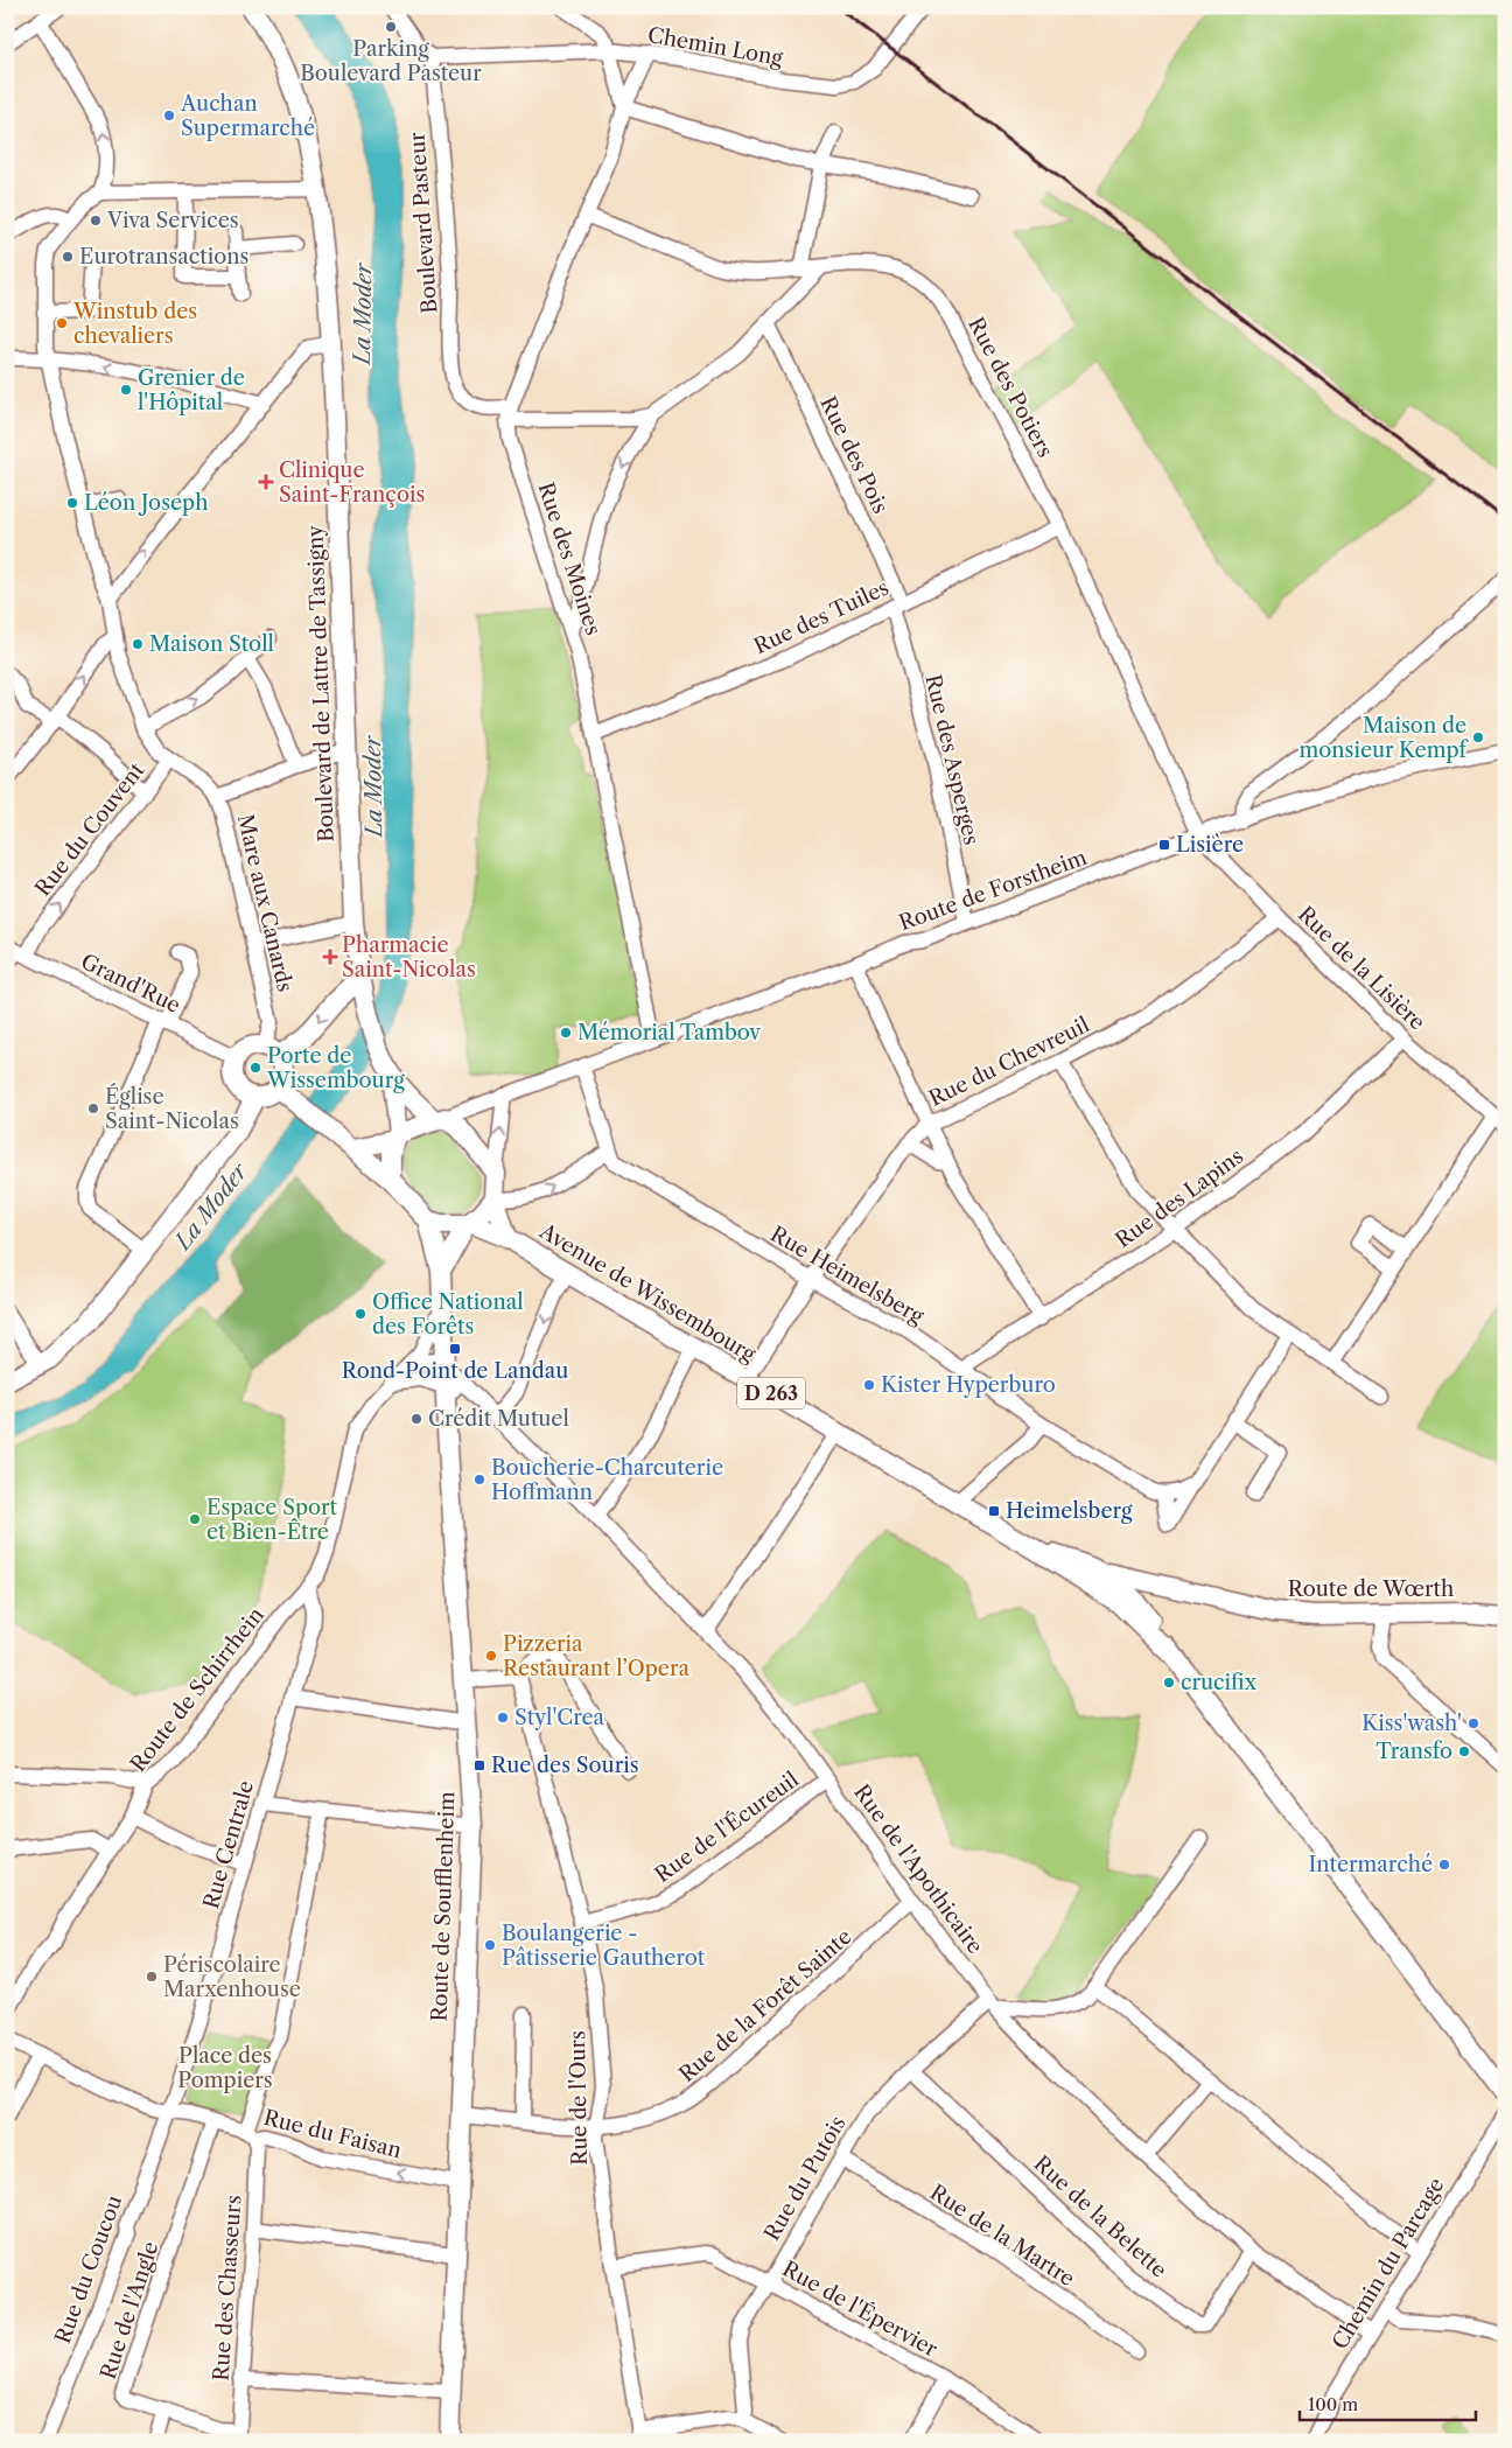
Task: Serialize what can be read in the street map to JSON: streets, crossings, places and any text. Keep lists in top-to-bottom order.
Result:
{
  "streets": {
    "main road": [
      "Boulevard de Lattre de Tassigny",
      "Avenue de Wissembourg",
      "D 263",
      "Route de Wœrth",
      "Route de Soufflenheim"
    ],
    "street": [
      "Chemin Long",
      "Boulevard Pasteur",
      "Rue des Potiers",
      "Rue des Pois",
      "Rue des Moines",
      "Rue des Tuiles",
      "Rue des Asperges",
      "Rue du Couvent",
      "Route de Forstheim",
      "Mare aux Canards",
      "Rue de la Lisière",
      "Grand'Rue",
      "Rue du Chevreuil",
      "Rue des Lapins",
      "Rue Heimelsberg",
      "Route de Schirrhein",
      "Rue de l'Écureuil",
      "Rue Centrale",
      "Rue de l'Apothicaire",
      "Rue de la Forêt Sainte",
      "Rue de l'Ours",
      "Rue du Faisan",
      "Rue du Putois",
      "Rue de la Belette",
      "Rue de la Martre",
      "Chemin du Parcage",
      "Rue du Coucou",
      "Rue des Chasseurs",
      "Rue de l'Épervier",
      "Rue de l'Angle"
    ]
  },
  "crossings": [
    ["Chemin Long", "Boulevard Pasteur"],
    ["Boulevard Pasteur", "Rue des Moines"],
    ["Rue des Potiers", "Rue des Tuiles"],
    ["Rue des Potiers", "Route de Forstheim"],
    ["Rue des Potiers", "Rue de la Lisière"],
    ["Rue des Pois", "Rue des Tuiles"],
    ["Rue des Pois", "Rue des Asperges"],
    ["Rue des Moines", "Rue des Tuiles"],
    ["Rue des Moines", "Route de Forstheim"],
    ["Rue des Tuiles", "Rue des Asperges"],
    ["Rue des Asperges", "Route de Forstheim"],
    ["Rue du Couvent", "Mare aux Canards"],
    ["Rue du Couvent", "Grand'Rue"],
    ["Route de Forstheim", "Rue de la Lisière"],
    ["Route de Forstheim", "Avenue de Wissembourg"],
    ["Route de Forstheim", "Route de Soufflenheim"],
    ["Mare aux Canards", "Grand'Rue"],
    ["Rue de la Lisière", "Rue du Chevreuil"],
    ["Rue de la Lisière", "Rue des Lapins"],
    ["Rue du Chevreuil", "Rue Heimelsberg"],
    ["Rue du Chevreuil", "Avenue de Wissembourg"],
    ["Rue des Lapins", "Rue Heimelsberg"],
    ["Avenue de Wissembourg", "Route de Wœrth"],
    ["Avenue de Wissembourg", "Route de Soufflenheim"],
    ["Route de Schirrhein", "Rue Centrale"],
    ["Route de Schirrhein", "Route de Soufflenheim"],
    ["Rue de l'Écureuil", "Rue de l'Apothicaire"],
    ["Rue de l'Écureuil", "Rue de l'Ours"],
    ["Rue Centrale", "Rue du Faisan"],
    ["Rue Centrale", "Rue du Coucou"],
    ["Rue de l'Apothicaire", "Route de Soufflenheim"],
    ["Rue de l'Apothicaire", "Rue de la Forêt Sainte"],
    ["Rue de l'Apothicaire", "Rue du Putois"],
    ["Rue de l'Apothicaire", "Rue de la Belette"],
    ["Rue de l'Apothicaire", "Chemin du Parcage"],
    ["Route de Soufflenheim", "Rue de la Forêt Sainte"],
    ["Route de Soufflenheim", "Rue du Faisan"],
    ["Rue de la Forêt Sainte", "Rue de l'Ours"],
    ["Rue de l'Ours", "Rue de l'Épervier"],
    ["Rue du Faisan", "Rue du Coucou"],
    ["Rue du Faisan", "Rue des Chasseurs"],
    ["Rue du Faisan", "Rue de l'Angle"],
    ["Rue du Putois", "Rue de la Belette"],
    ["Rue du Putois", "Rue de la Martre"],
    ["Rue du Putois", "Rue de l'Épervier"],
    ["Rue des Chasseurs", "Rue de l'Angle"]
  ],
  "water": ["La Moder"],
  "parks": ["Place des Pompiers"],
  "places": {
    "other": [
      "Parking Boulevard Pasteur",
      "Auchan Supermarché",
      "Viva Services",
      "Eurotransactions",
      "Winstub des chevaliers",
      "Grenier de l'Hôpital",
      "Léon Joseph",
      "Maison Stoll",
      "Maison de monsieur Kempf",
      "Mémorial Tambov",
      "Porte de Wissembourg",
      "Église Saint-Nicolas",
      "Office National des Forêts",
      "Kister Hyperburo",
      "Crédit Mutuel",
      "Boucherie-Charcuterie Hoffmann",
      "Espace Sport et Bien-Être",
      "Pizzeria Restaurant l’Opera",
      "crucifix",
      "Styl'Crea",
      "Kiss'wash'",
      "Transfo",
      "Intermarché",
      "Boulangerie - Pâtisserie Gautherot",
      "Périscolaire Marxenhouse"
    ],
    "health": ["Clinique Saint-François", "Pharmacie Saint-Nicolas"],
    "transit": [
      "Lisière",
      "Rond-Point de Landau",
      "Heimelsberg",
      "Rue des Souris"
    ]
  },
  "scale_bar": "100 m"
}
